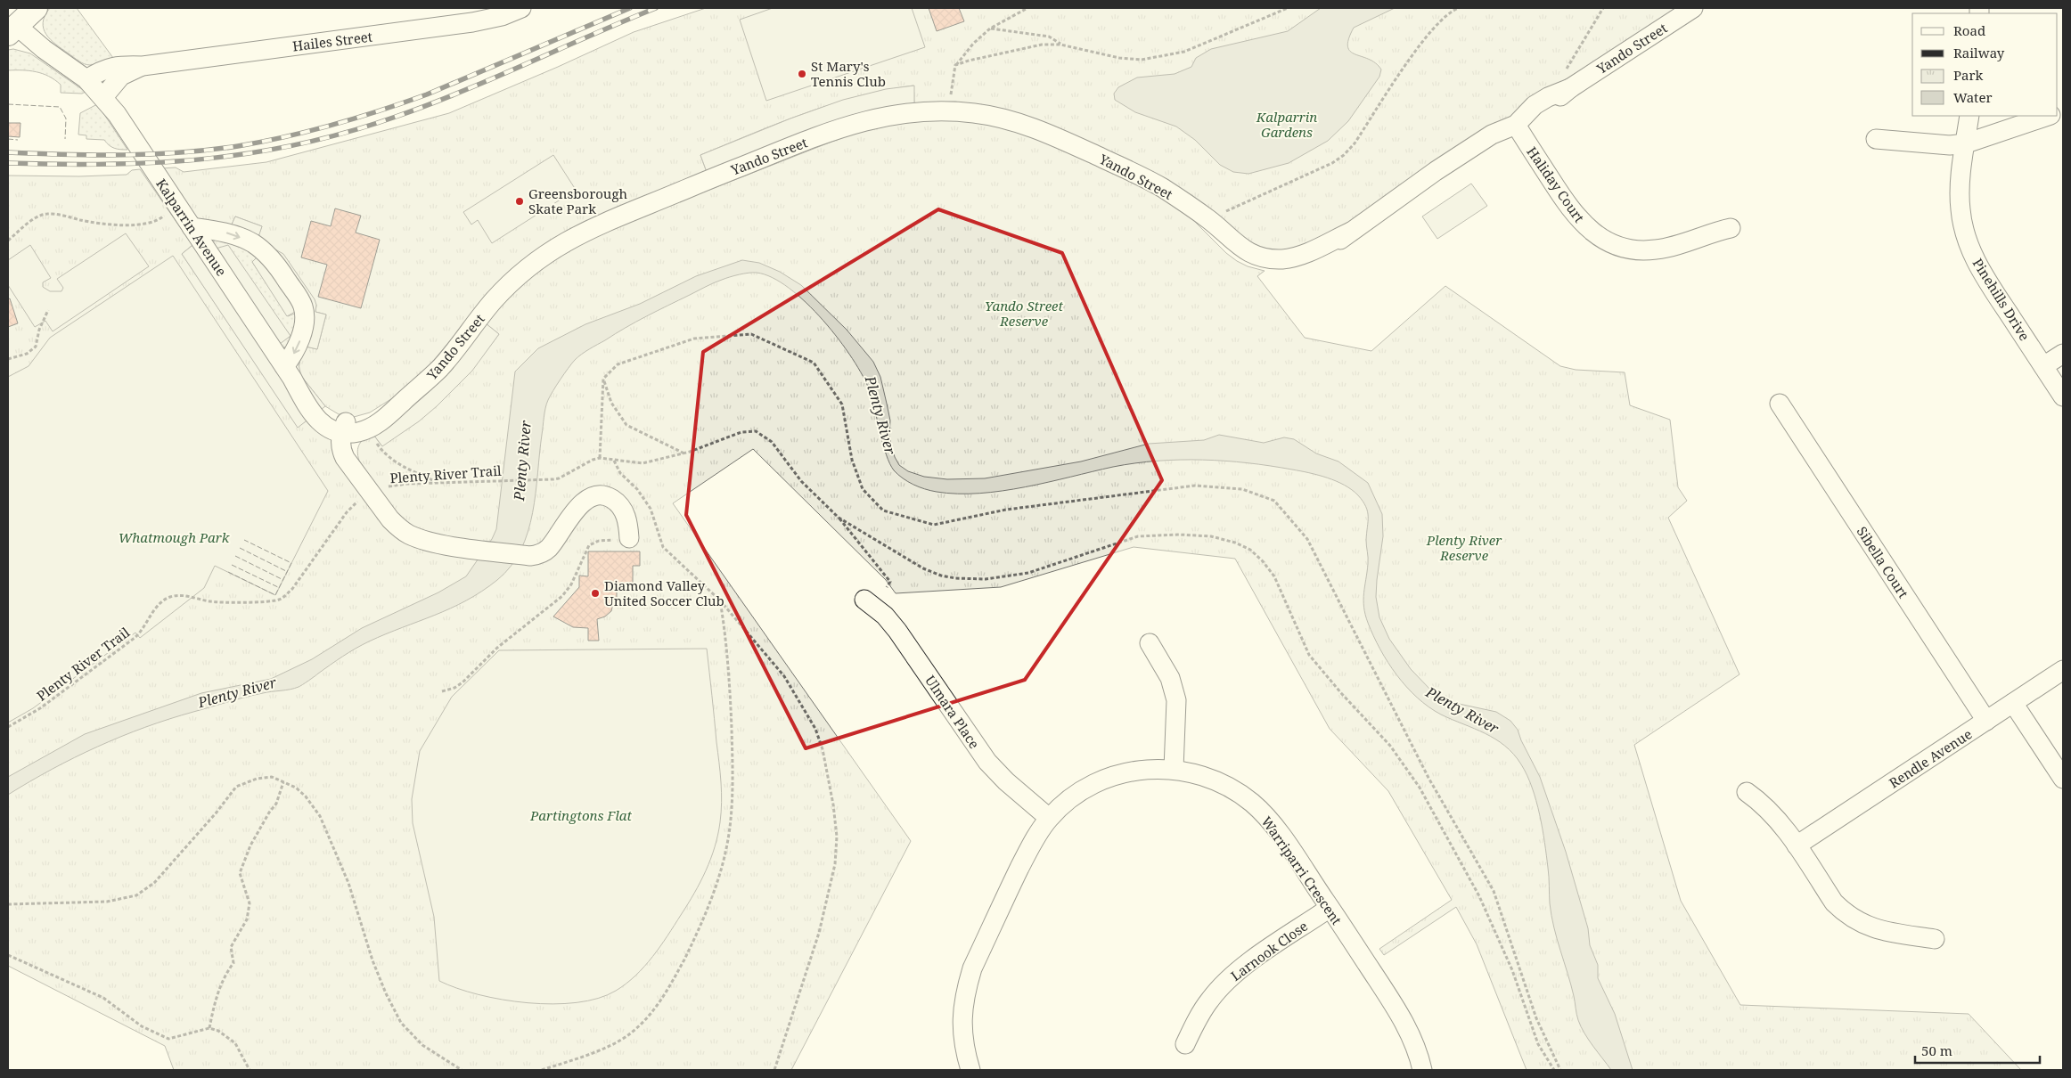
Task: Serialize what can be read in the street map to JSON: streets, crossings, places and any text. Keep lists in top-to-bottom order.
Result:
{
  "streets": {
    "street": [
      "Hailes Street",
      "Yando Street",
      "Haliday Court",
      "Kalparrin Avenue",
      "Pinehills Drive",
      "Sibella Court",
      "Ulmara Place",
      "Rendle Avenue",
      "Warriparri Crescent",
      "Larnook Close"
    ],
    "path": ["Plenty River Trail"]
  },
  "crossings": [
    ["Hailes Street", "Kalparrin Avenue"],
    ["Yando Street", "Haliday Court"],
    ["Yando Street", "Kalparrin Avenue"],
    ["Sibella Court", "Rendle Avenue"],
    ["Ulmara Place", "Warriparri Crescent"],
    ["Warriparri Crescent", "Larnook Close"]
  ],
  "water": ["Plenty River"],
  "parks": [
    "Kalparrin Gardens",
    "Yando Street Reserve",
    "Whatmough Park",
    "Plenty River Reserve",
    "Partingtons Flat"
  ],
  "places": ["St Mary's Tennis Club", "Greensborough Skate Park", "Diamond Valley United Soccer Club"],
  "legend": [
    "Road",
    "Railway",
    "Park",
    "Water"
  ],
  "scale_bar": "50 m"
}
